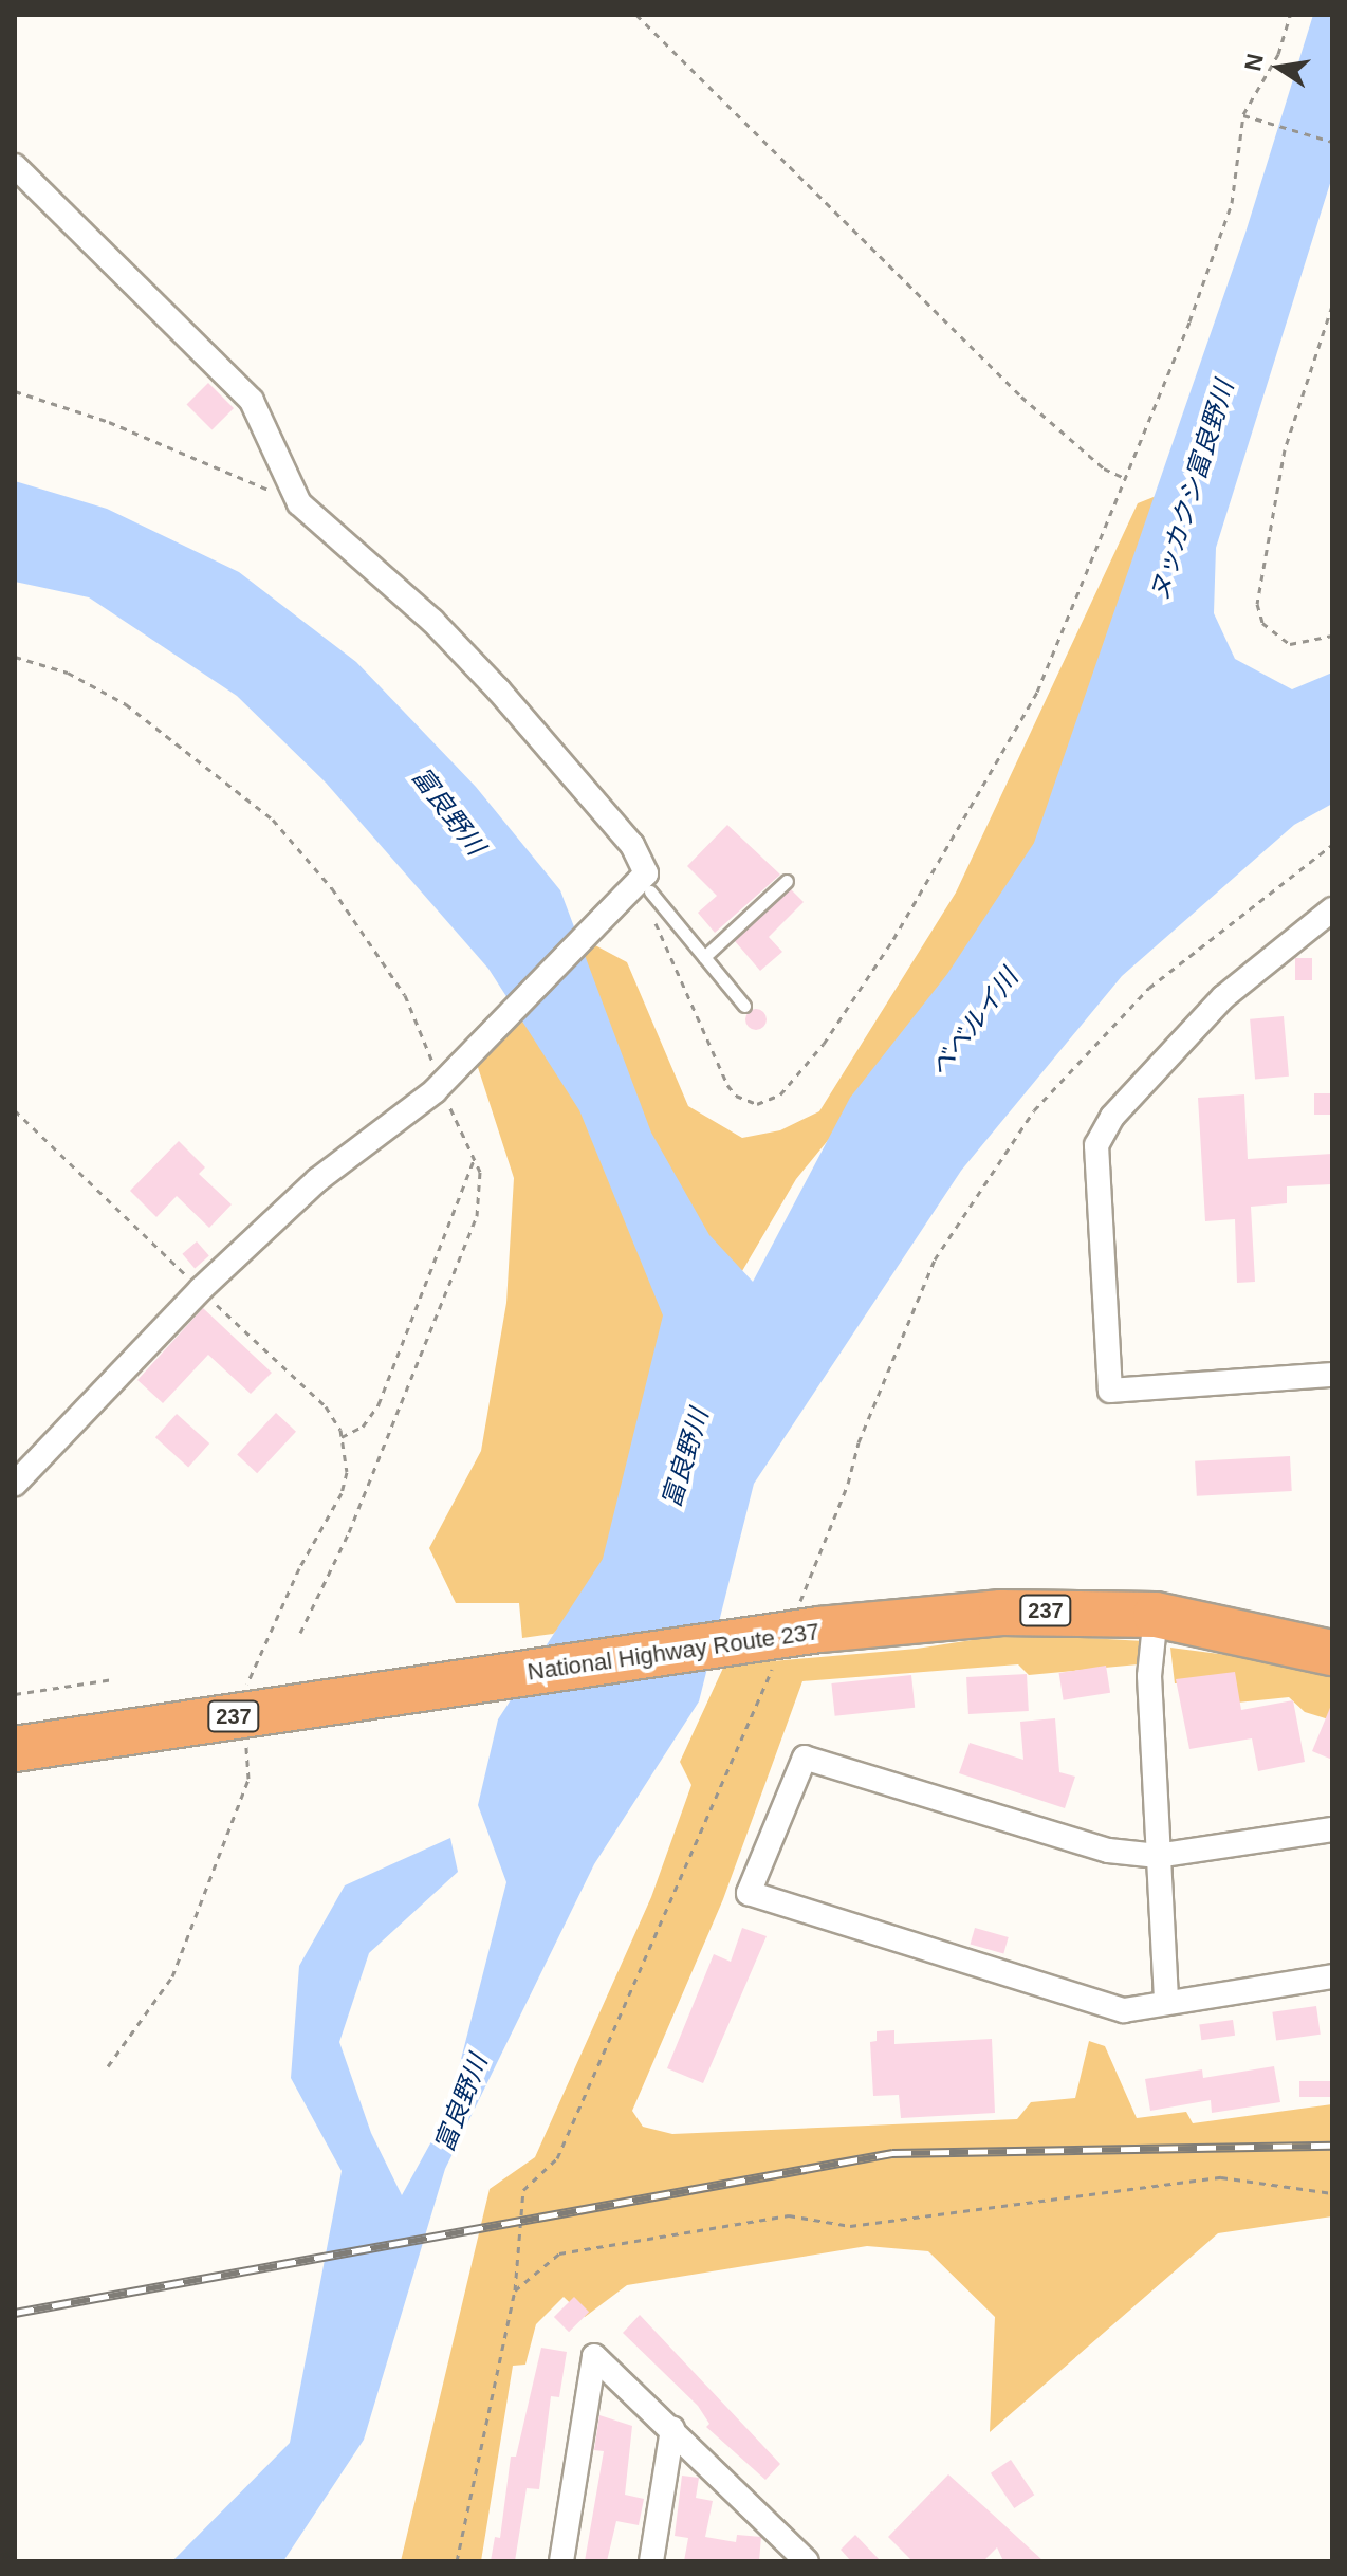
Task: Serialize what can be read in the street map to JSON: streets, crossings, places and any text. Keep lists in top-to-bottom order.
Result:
{
  "streets": {
    "highway": ["237", "National Highway Route 237"]
  },
  "water": ["ヌッカクシ富良野川", "富良野川", "ベベルイ川"],
  "north": "left"
}
